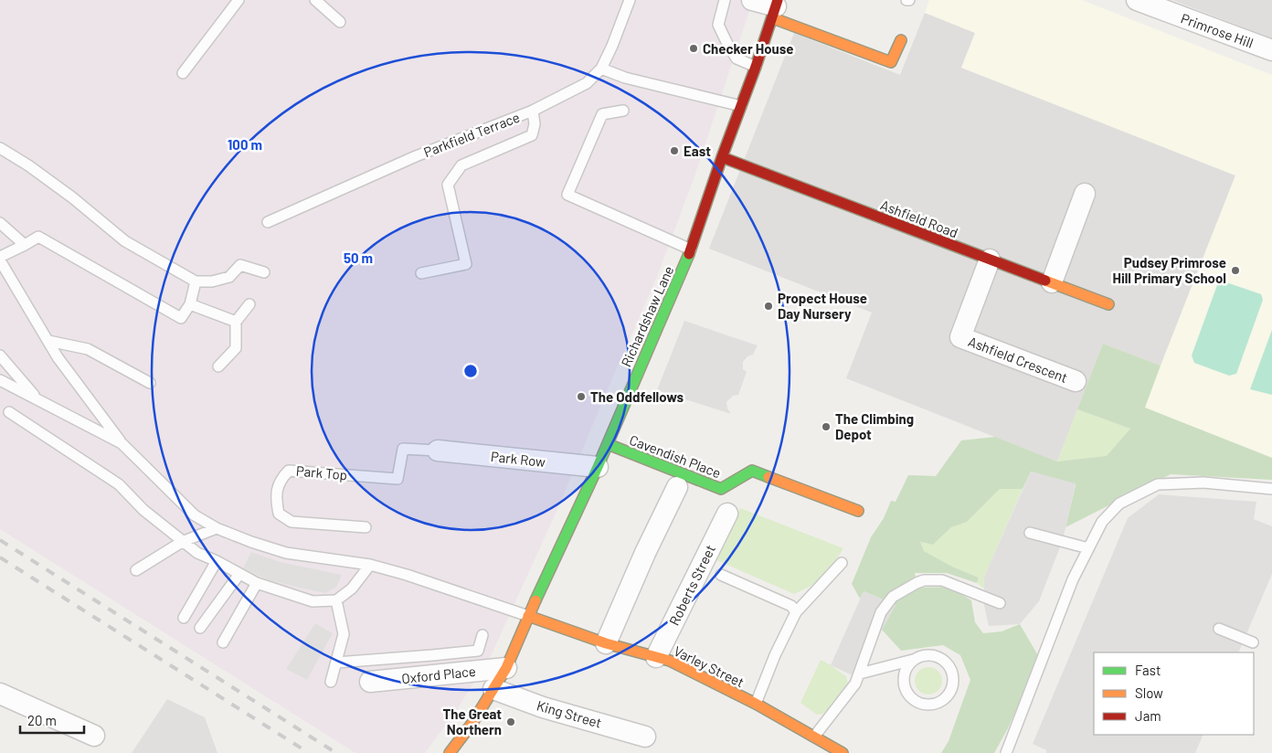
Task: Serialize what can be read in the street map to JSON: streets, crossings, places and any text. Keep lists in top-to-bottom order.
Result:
{
  "streets": {
    "street": [
      "Primrose Hill",
      "Ashfield Road",
      "Richardshaw Lane",
      "Ashfield Crescent",
      "Cavendish Place",
      "Park Row",
      "Roberts Street",
      "Varley Street",
      "Oxford Place",
      "King Street"
    ],
    "lane": ["Parkfield Terrace", "Park Top"]
  },
  "crossings": [
    ["Ashfield Road", "Richardshaw Lane"],
    ["Ashfield Road", "Ashfield Crescent"],
    ["Richardshaw Lane", "Cavendish Place"],
    ["Richardshaw Lane", "Park Row"],
    ["Richardshaw Lane", "Varley Street"],
    ["Richardshaw Lane", "Oxford Place"],
    ["Richardshaw Lane", "King Street"],
    ["Park Row", "Park Top"],
    ["Roberts Street", "Varley Street"]
  ],
  "places": [
    "Checker House",
    "East",
    "Pudsey Primrose Hill Primary School",
    "Propect House Day Nursery",
    "The Oddfellows",
    "The Climbing Depot",
    "The Great Northern"
  ],
  "legend": ["Fast", "Slow", "Jam"],
  "scale_bar": "20 m",
  "rings": ["100 m", "50 m"]
}
